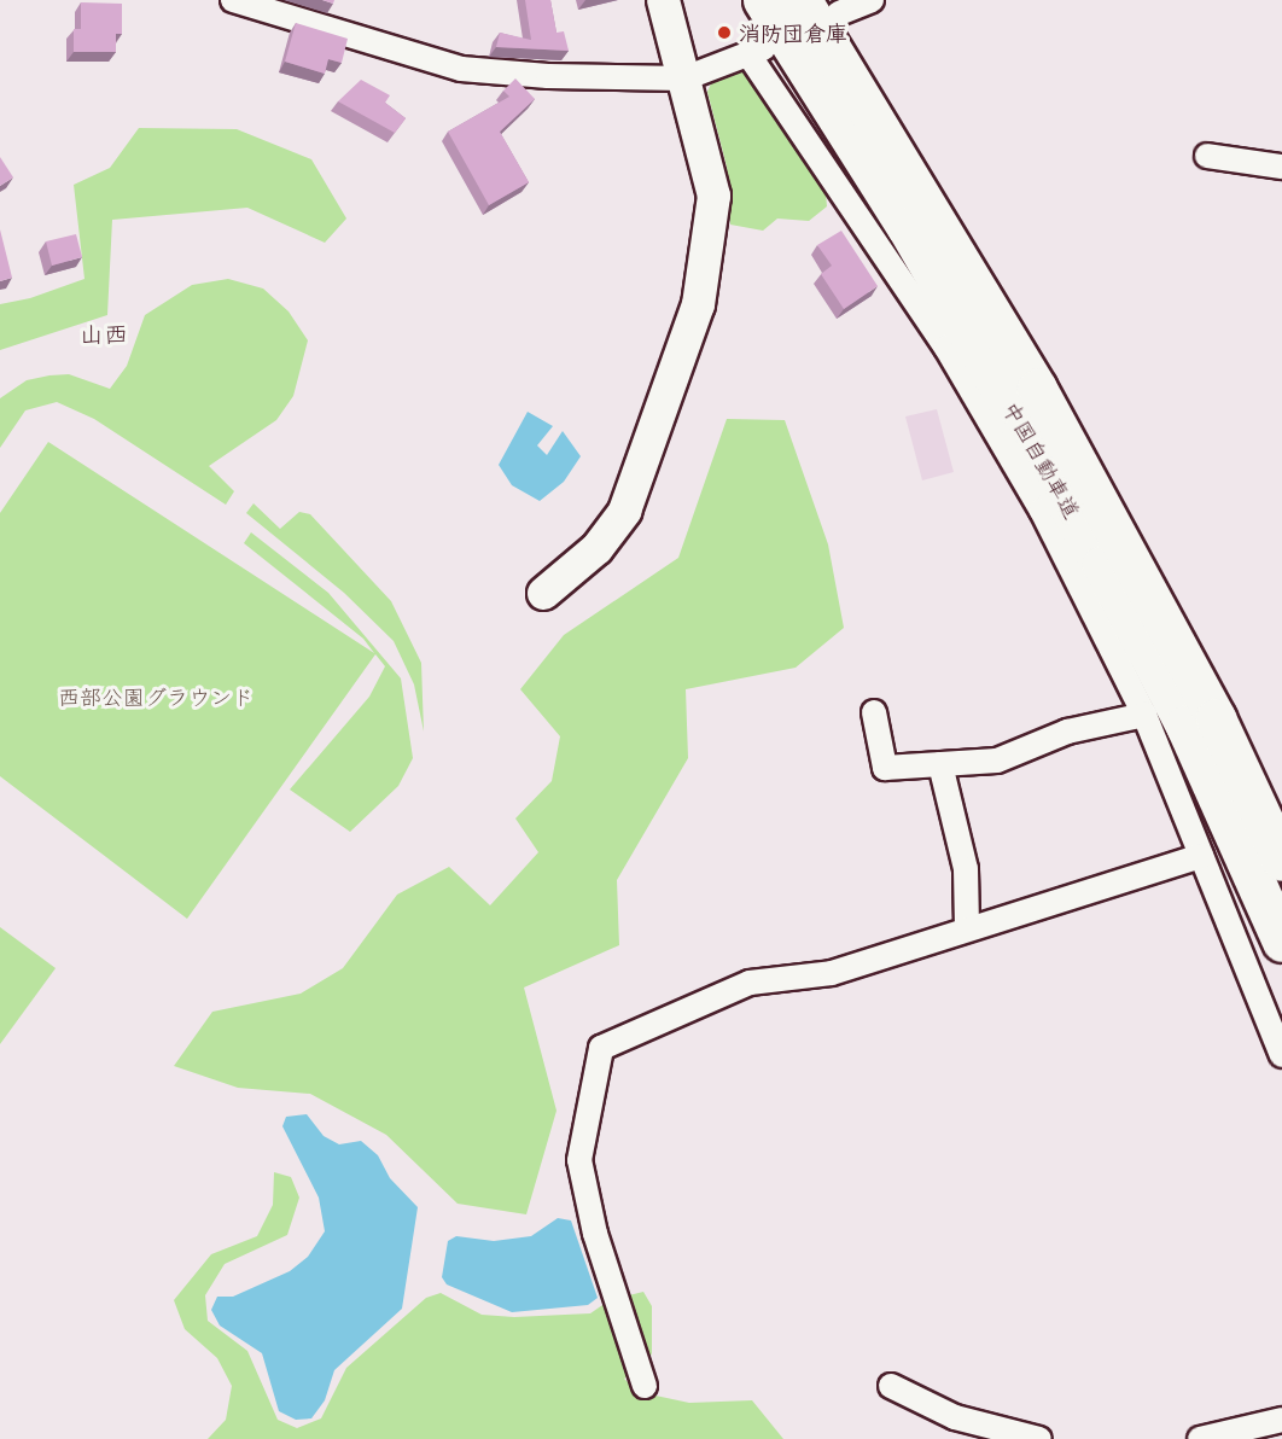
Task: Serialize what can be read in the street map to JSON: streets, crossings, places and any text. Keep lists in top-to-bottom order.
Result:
{
  "streets": {
    "highway": ["中国自動車道"]
  },
  "districts": ["山西"],
  "parks": ["西部公園グラウンド"],
  "places": ["消防団倉庫"]
}
